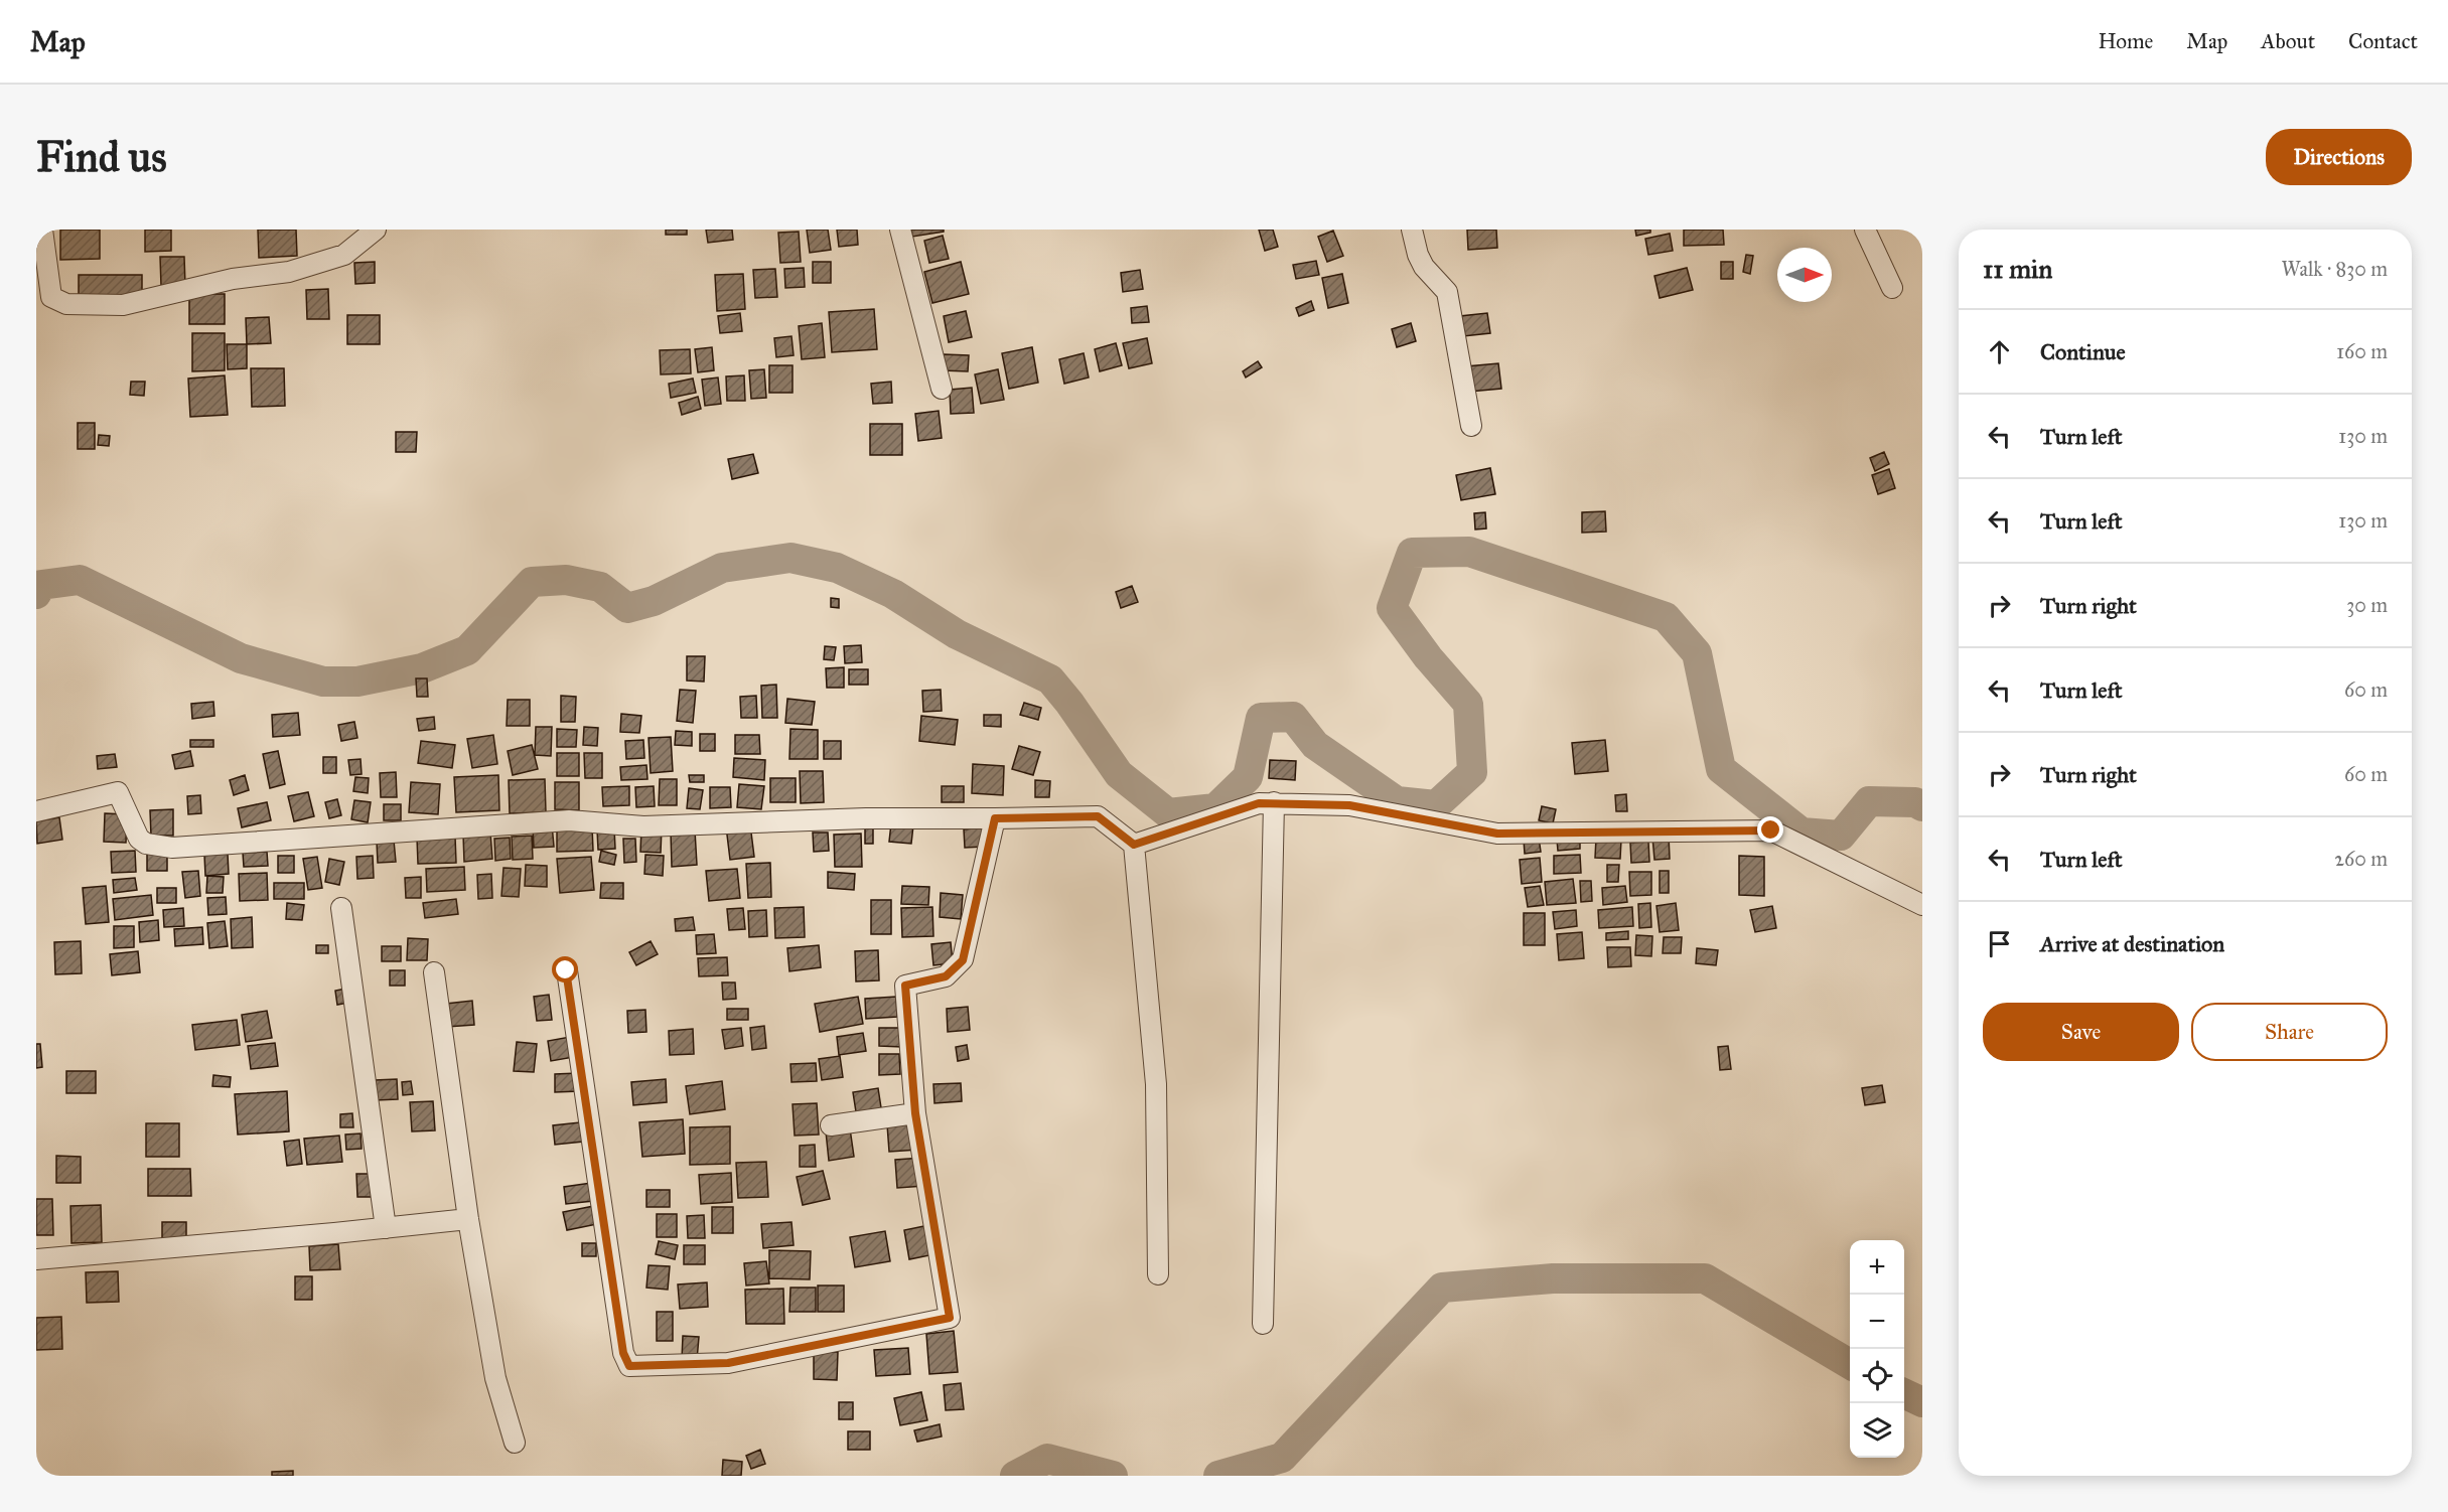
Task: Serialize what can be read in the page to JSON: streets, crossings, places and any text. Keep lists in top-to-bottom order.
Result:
{
  "north": "right",
  "page": {
    "header": "Map",
    "nav": [
      "Home",
      "Map",
      "About",
      "Contact"
    ],
    "buttons": [
      "Directions",
      ["Save", "Share"]
    ],
    "title": "Find us",
    "heading": ["11 min", "Walk · 830 m"],
    "list": [
      ["Continue", "160 m"],
      ["Turn left", "130 m"],
      ["Turn left", "130 m"],
      ["Turn right", "30 m"],
      ["Turn left", "60 m"],
      ["Turn right", "60 m"],
      ["Turn left", "260 m"],
      "Arrive at destination"
    ],
    "map_buttons": ["+", "−"]
  }
}
